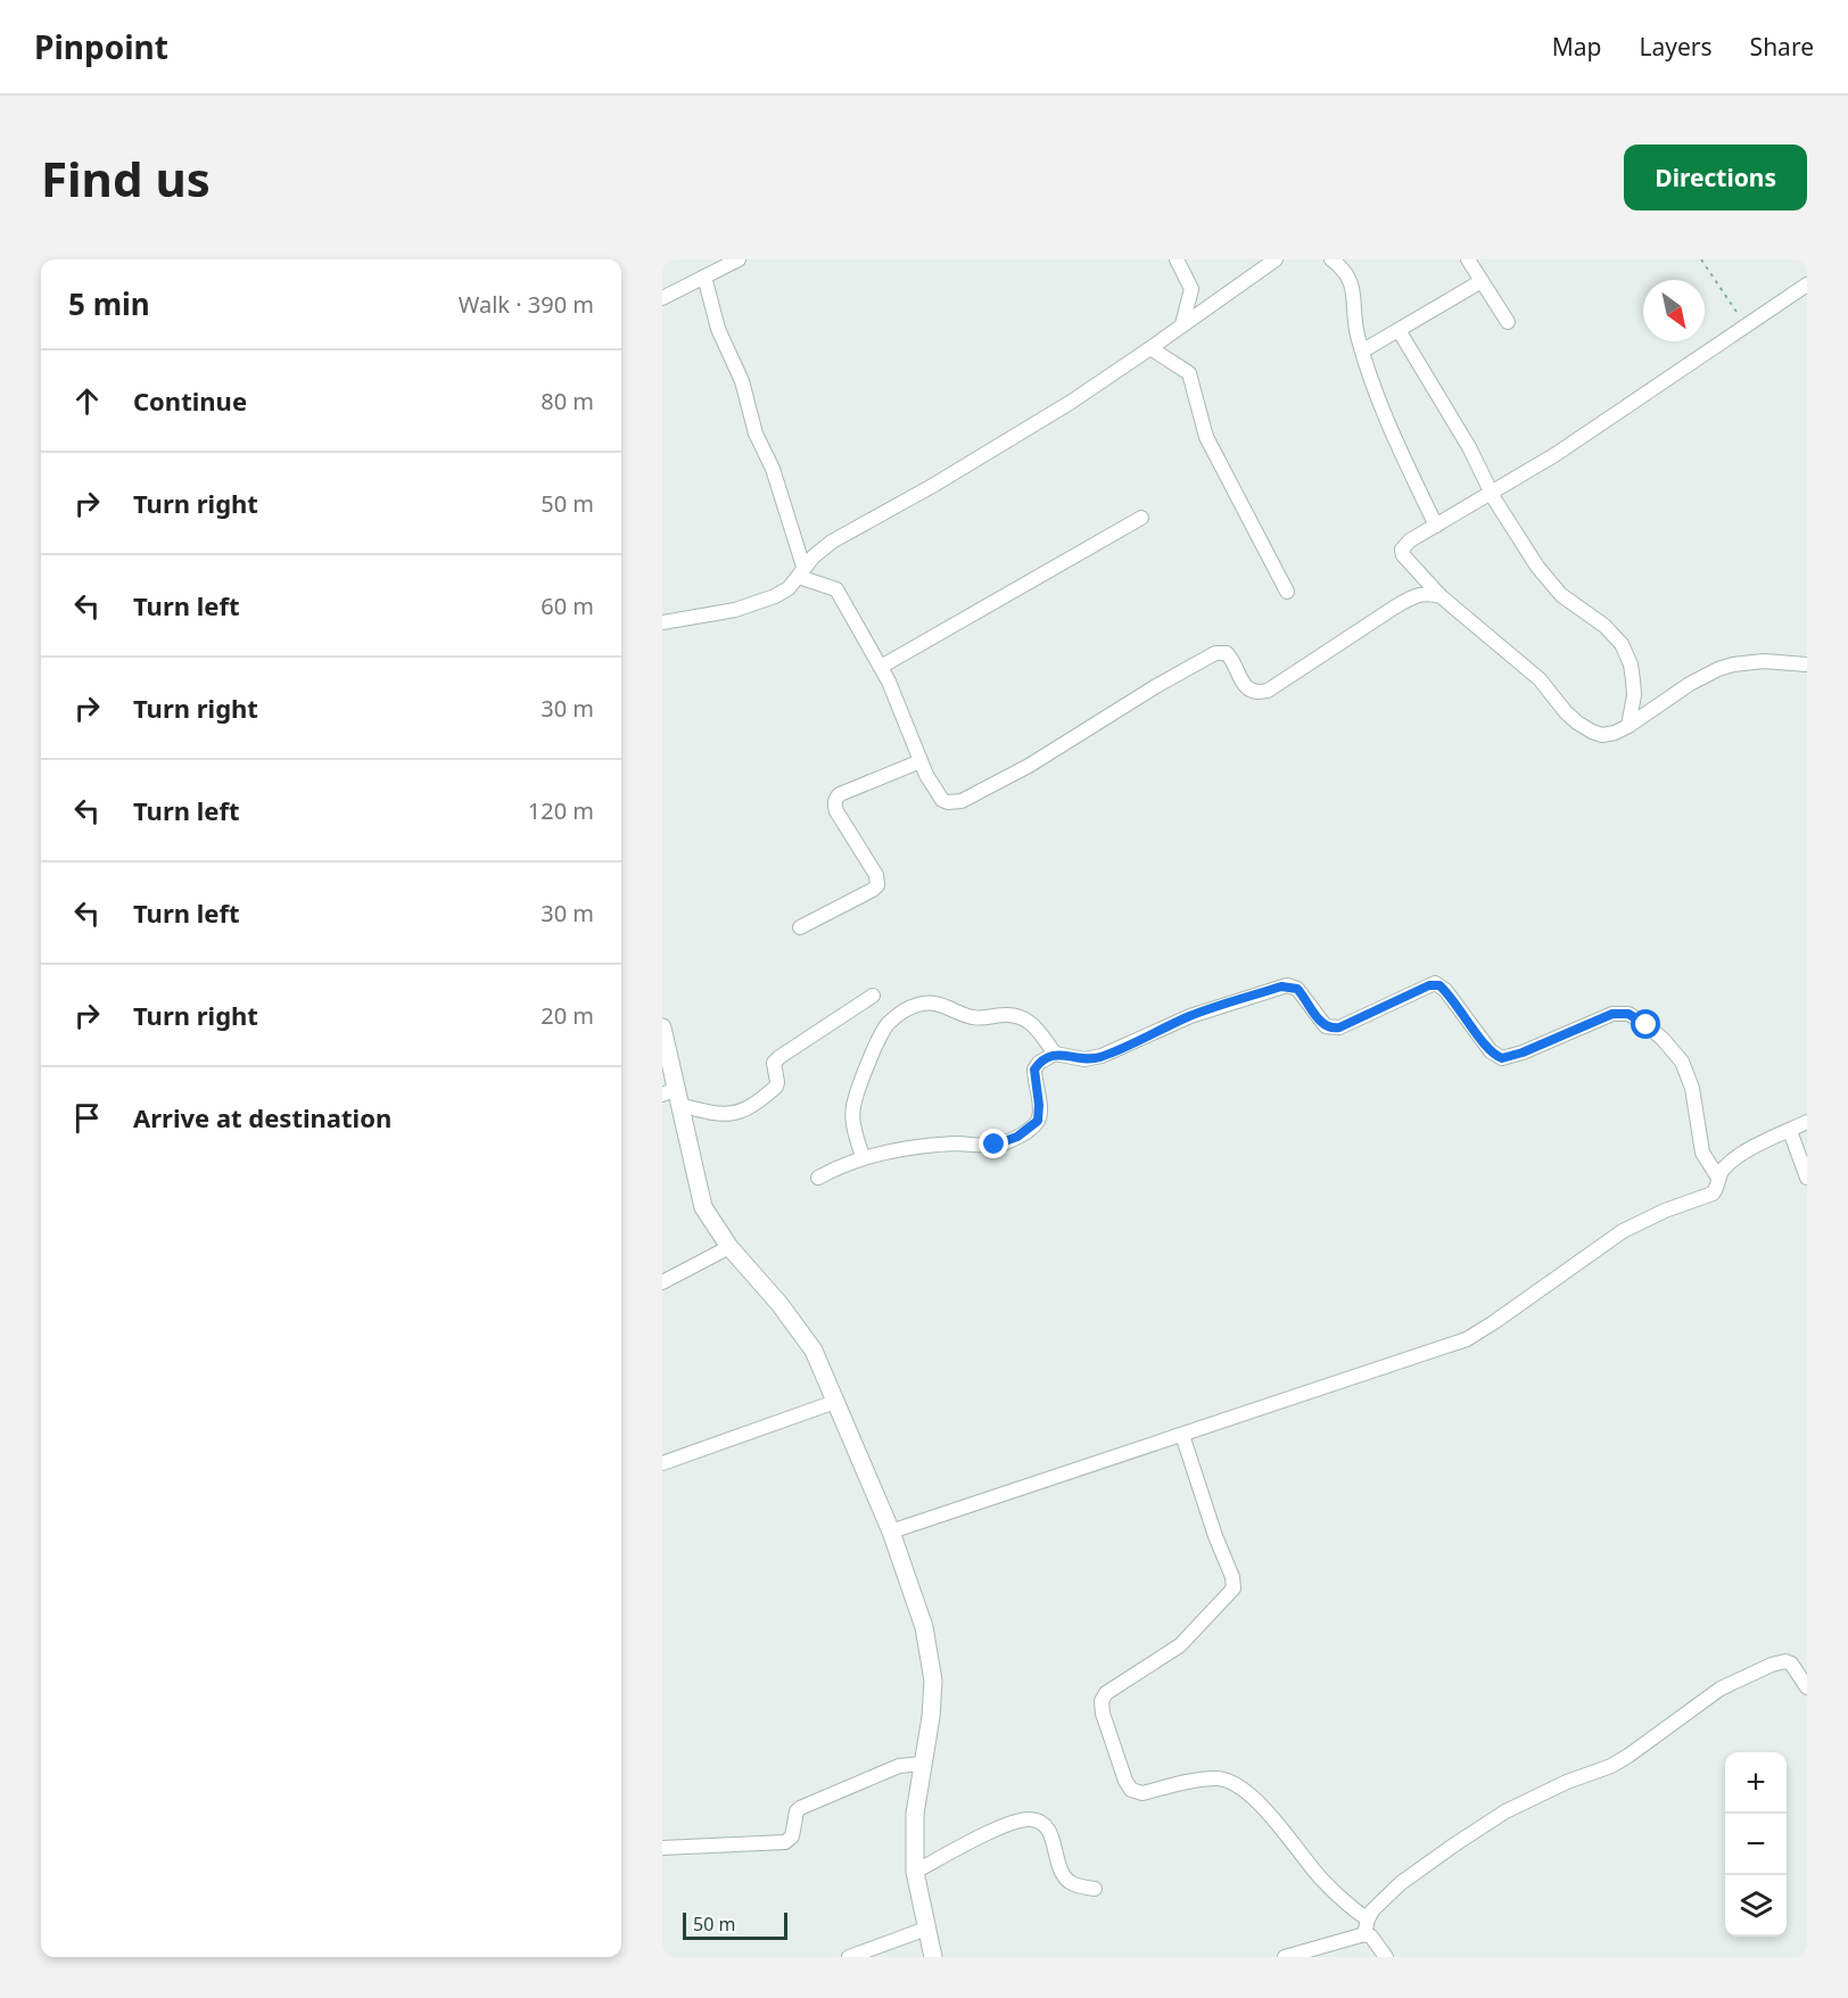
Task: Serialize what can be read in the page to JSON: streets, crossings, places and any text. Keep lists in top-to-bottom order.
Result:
{
  "scale_bar": "50 m",
  "north": "bottom right",
  "page": {
    "header": "Pinpoint",
    "nav": ["Map", "Layers", "Share"],
    "buttons": "Directions",
    "title": "Find us",
    "heading": ["5 min", "Walk · 390 m"],
    "list": [
      ["Continue", "80 m"],
      ["Turn right", "50 m"],
      ["Turn left", "60 m"],
      ["Turn right", "30 m"],
      ["Turn left", "120 m"],
      ["Turn left", "30 m"],
      ["Turn right", "20 m"],
      "Arrive at destination"
    ],
    "map_buttons": ["+", "−"],
    "scale": "50 m"
  }
}
